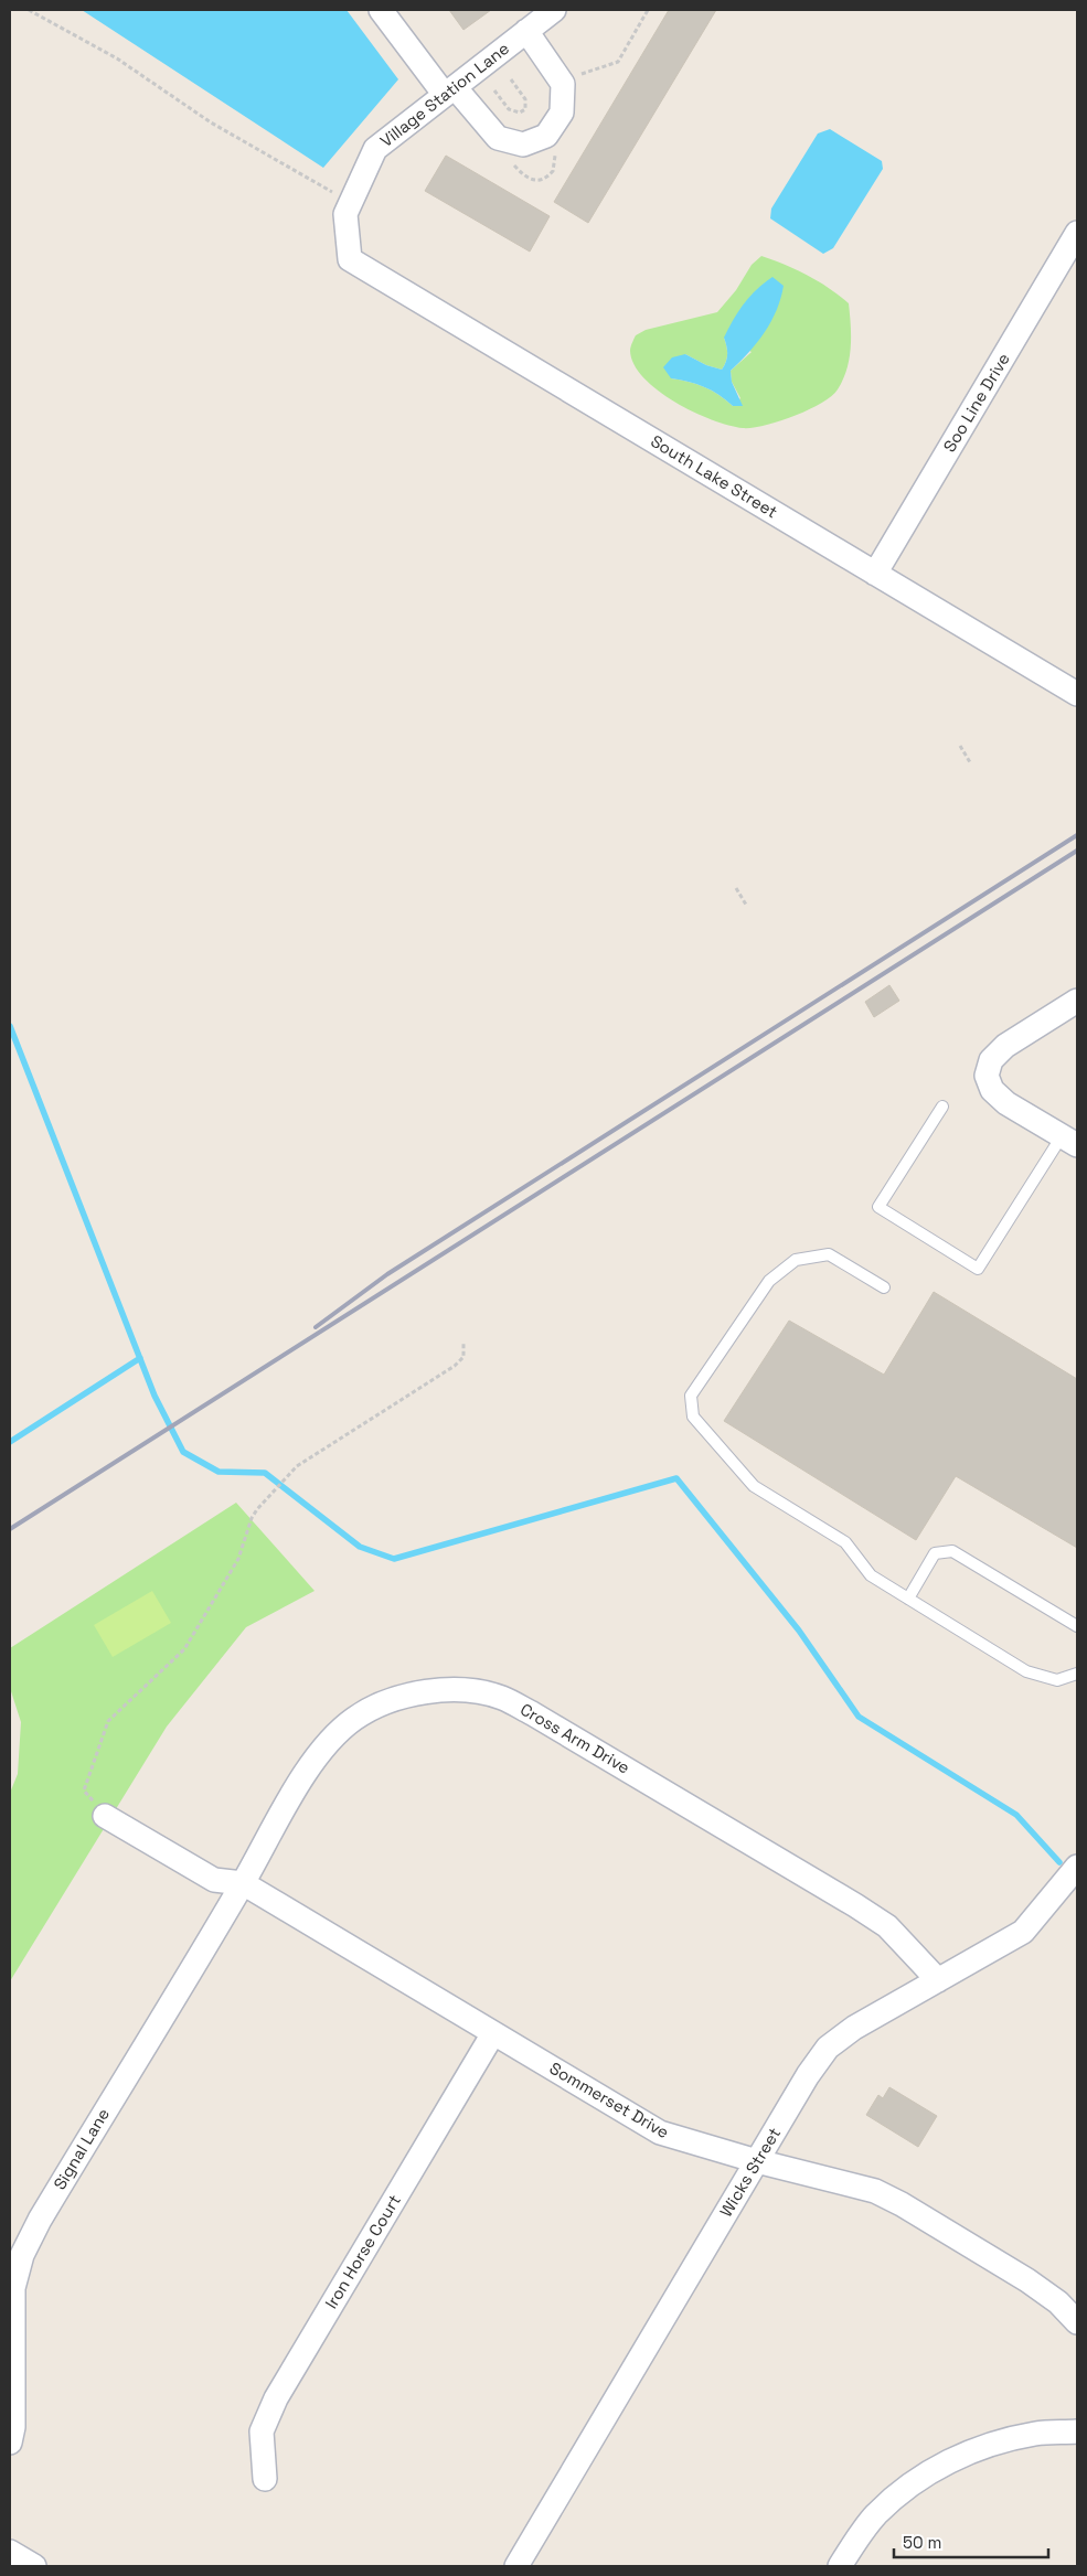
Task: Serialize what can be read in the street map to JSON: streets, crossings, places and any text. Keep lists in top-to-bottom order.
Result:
{
  "streets": {
    "street": [
      "Village Station Lane",
      "Soo Line Drive",
      "South Lake Street",
      "Cross Arm Drive",
      "Sommerset Drive",
      "Signal Lane",
      "Wicks Street",
      "Iron Horse Court"
    ]
  },
  "crossings": [
    ["Village Station Lane", "South Lake Street"],
    ["Soo Line Drive", "South Lake Street"],
    ["Cross Arm Drive", "Sommerset Drive"],
    ["Cross Arm Drive", "Signal Lane"],
    ["Cross Arm Drive", "Wicks Street"],
    ["Sommerset Drive", "Signal Lane"],
    ["Sommerset Drive", "Wicks Street"],
    ["Sommerset Drive", "Iron Horse Court"]
  ],
  "scale_bar": "50 m"
}
